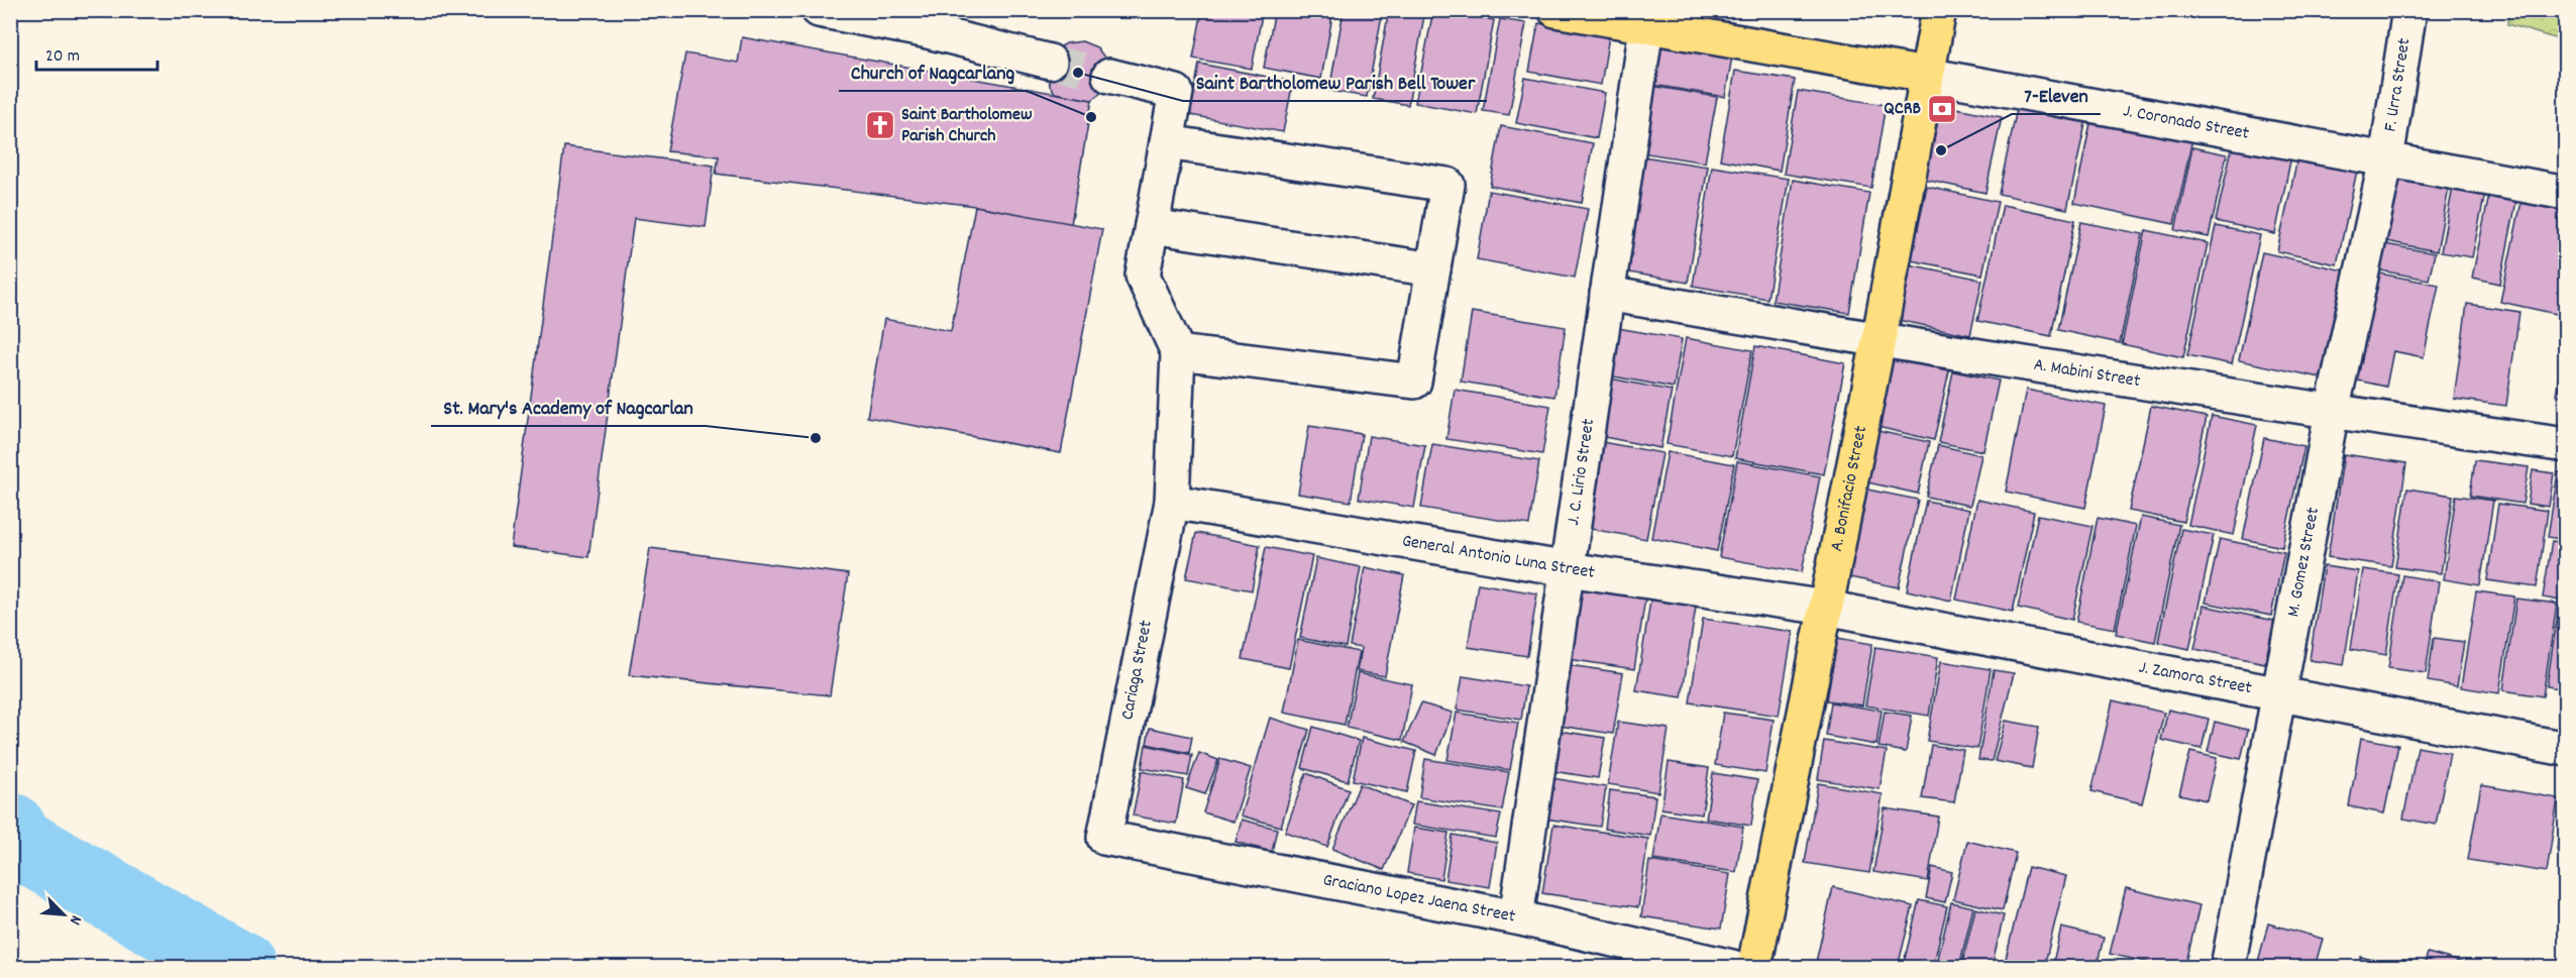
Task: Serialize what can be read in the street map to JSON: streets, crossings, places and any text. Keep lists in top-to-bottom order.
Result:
{
  "streets": {
    "main road": ["J. Coronado Street", "A. Bonifacio Street"],
    "street": [
      "F. Urra Street",
      "A. Mabini Street",
      "J. C. Lirio Street",
      "General Antonio Luna Street",
      "M. Gomez Street",
      "Cariaga Street",
      "J. Zamora Street",
      "Graciano Lopez Jaena Street"
    ]
  },
  "crossings": [
    ["F. Urra Street", "J. Coronado Street"],
    ["F. Urra Street", "M. Gomez Street"],
    ["J. Coronado Street", "J. C. Lirio Street"],
    ["J. Coronado Street", "A. Bonifacio Street"],
    ["J. Coronado Street", "M. Gomez Street"],
    ["A. Mabini Street", "J. C. Lirio Street"],
    ["A. Mabini Street", "A. Bonifacio Street"],
    ["A. Mabini Street", "M. Gomez Street"],
    ["J. C. Lirio Street", "General Antonio Luna Street"],
    ["J. C. Lirio Street", "Graciano Lopez Jaena Street"],
    ["A. Bonifacio Street", "General Antonio Luna Street"],
    ["A. Bonifacio Street", "J. Zamora Street"],
    ["General Antonio Luna Street", "Cariaga Street"],
    ["General Antonio Luna Street", "J. Zamora Street"],
    ["M. Gomez Street", "J. Zamora Street"],
    ["Cariaga Street", "Graciano Lopez Jaena Street"]
  ],
  "places": {
    "other": [
      "Saint Bartholomew Parish Bell Tower",
      "Church of Nagcarlang",
      "7-Eleven",
      "St. Mary's Academy of Nagcarlan"
    ],
    "bank": ["QCRB"],
    "church": ["Saint Bartholomew Parish Church"]
  },
  "scale_bar": "20 m",
  "north": "bottom right"
}
